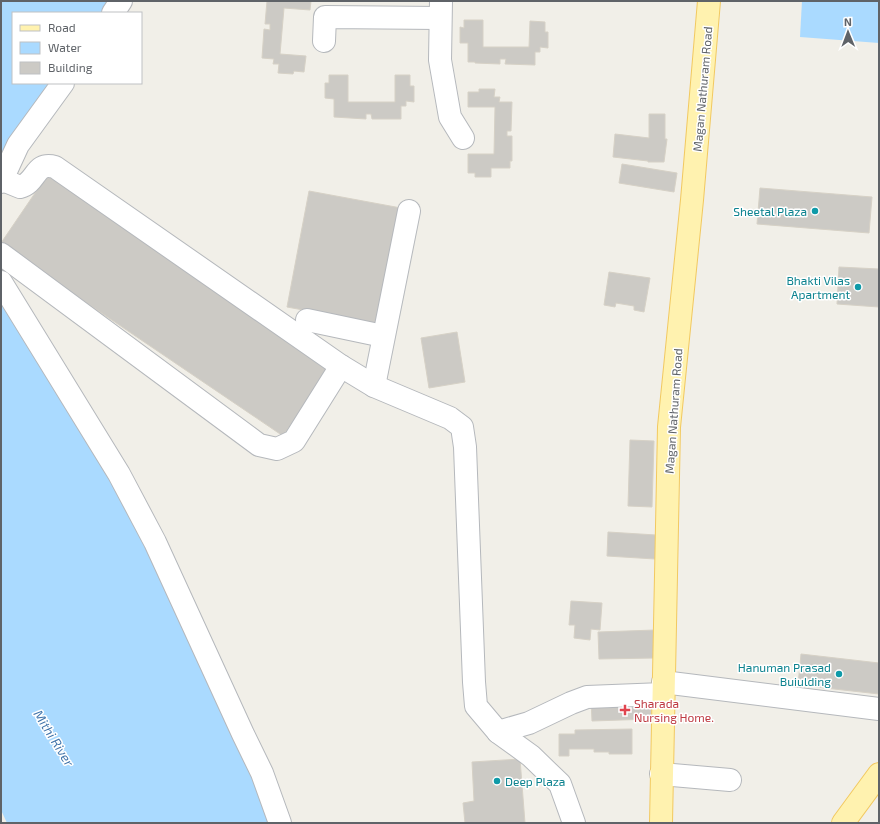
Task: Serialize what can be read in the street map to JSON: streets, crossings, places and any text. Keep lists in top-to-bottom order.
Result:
{
  "streets": {
    "main road": ["Magan Nathuram Road"]
  },
  "water": ["Mithi River"],
  "places": {
    "other": [
      "Sheetal Plaza",
      "Bhakti Vilas Apartment",
      "Hanuman Prasad Buiulding",
      "Deep Plaza"
    ],
    "health": ["Sharada Nursing Home."]
  },
  "legend": ["Road", "Water", "Building"],
  "north": "top"
}
